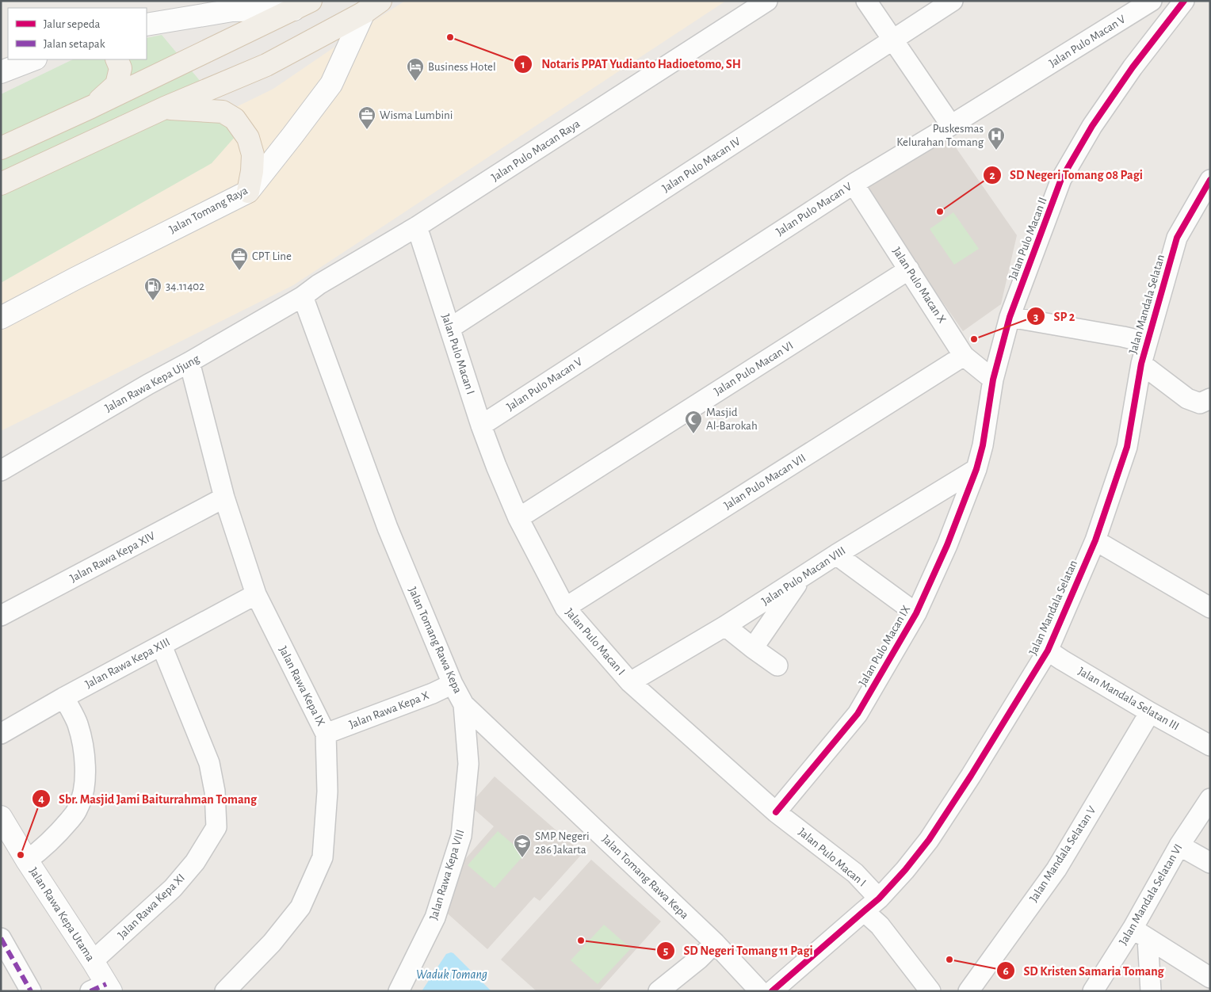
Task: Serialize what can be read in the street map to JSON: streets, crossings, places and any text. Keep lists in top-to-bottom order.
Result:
{
  "streets": {
    "main road": ["Jalan Tomang Raya"],
    "street": [
      "Jalan Pulo Macan V",
      "Jalan Pulo Macan Raya",
      "Jalan Pulo Macan IV",
      "Jalan Pulo Macan II",
      "Jalan Pulo Macan X",
      "Jalan Mandala Selatan",
      "Jalan Pulo Macan I",
      "Jalan Pulo Macan VI",
      "Jalan Rawa Kepa Ujung",
      "Jalan Pulo Macan VII",
      "Jalan Rawa Kepa XIV",
      "Jalan Pulo Macan VIII",
      "Jalan Tomang Rawa Kepa",
      "Jalan Pulo Macan IX",
      "Jalan Rawa Kepa XIII",
      "Jalan Rawa Kepa IX",
      "Jalan Mandala Selatan III",
      "Jalan Rawa Kepa X",
      "Jalan Mandala Selatan V",
      "Jalan Rawa Kepa VIII",
      "Jalan Mandala Selatan VI",
      "Jalan Rawa Kepa XI",
      "Jalan Rawa Kepa Utama"
    ]
  },
  "crossings": [
    ["Jalan Pulo Macan V", "Jalan Pulo Macan X"],
    ["Jalan Pulo Macan V", "Jalan Pulo Macan I"],
    ["Jalan Pulo Macan Raya", "Jalan Pulo Macan I"],
    ["Jalan Pulo Macan Raya", "Jalan Rawa Kepa Ujung"],
    ["Jalan Pulo Macan Raya", "Jalan Tomang Rawa Kepa"],
    ["Jalan Pulo Macan IV", "Jalan Pulo Macan I"],
    ["Jalan Pulo Macan II", "Jalan Pulo Macan X"],
    ["Jalan Pulo Macan II", "Jalan Pulo Macan VIII"],
    ["Jalan Pulo Macan II", "Jalan Pulo Macan IX"],
    ["Jalan Pulo Macan X", "Jalan Pulo Macan VI"],
    ["Jalan Pulo Macan X", "Jalan Pulo Macan VII"],
    ["Jalan Mandala Selatan", "Jalan Pulo Macan I"],
    ["Jalan Mandala Selatan", "Jalan Mandala Selatan III"],
    ["Jalan Pulo Macan I", "Jalan Pulo Macan VI"],
    ["Jalan Pulo Macan I", "Jalan Pulo Macan VII"],
    ["Jalan Pulo Macan I", "Jalan Pulo Macan VIII"],
    ["Jalan Pulo Macan I", "Jalan Pulo Macan IX"],
    ["Jalan Rawa Kepa Ujung", "Jalan Tomang Rawa Kepa"],
    ["Jalan Rawa Kepa Ujung", "Jalan Rawa Kepa IX"],
    ["Jalan Rawa Kepa XIV", "Jalan Rawa Kepa IX"],
    ["Jalan Pulo Macan VIII", "Jalan Pulo Macan IX"],
    ["Jalan Tomang Rawa Kepa", "Jalan Rawa Kepa X"],
    ["Jalan Tomang Rawa Kepa", "Jalan Rawa Kepa VIII"],
    ["Jalan Rawa Kepa XIII", "Jalan Rawa Kepa IX"],
    ["Jalan Rawa Kepa XIII", "Jalan Rawa Kepa XI"],
    ["Jalan Rawa Kepa IX", "Jalan Rawa Kepa X"],
    ["Jalan Mandala Selatan III", "Jalan Mandala Selatan V"],
    ["Jalan Rawa Kepa XI", "Jalan Rawa Kepa Utama"]
  ],
  "water": ["Waduk Tomang"],
  "places": {
    "other": [
      "Notaris PPAT Yudianto Hadioetomo, SH",
      "SD Negeri Tomang 08 Pagi",
      "SP 2",
      "Sbr. Masjid Jami Baiturrahman Tomang",
      "SD Negeri Tomang 11 Pagi",
      "SD Kristen Samaria Tomang"
    ],
    "hotel": ["Business Hotel"],
    "office": ["Wisma Lumbini", "CPT Line"],
    "hospital": ["Puskesmas Kelurahan Tomang"],
    "fuel station": ["34.11402"],
    "mosque": ["Masjid Al-Barokah"],
    "school or university": ["SMP Negeri 286 Jakarta"]
  },
  "legend": ["Jalur sepeda", "Jalan setapak"]
}
